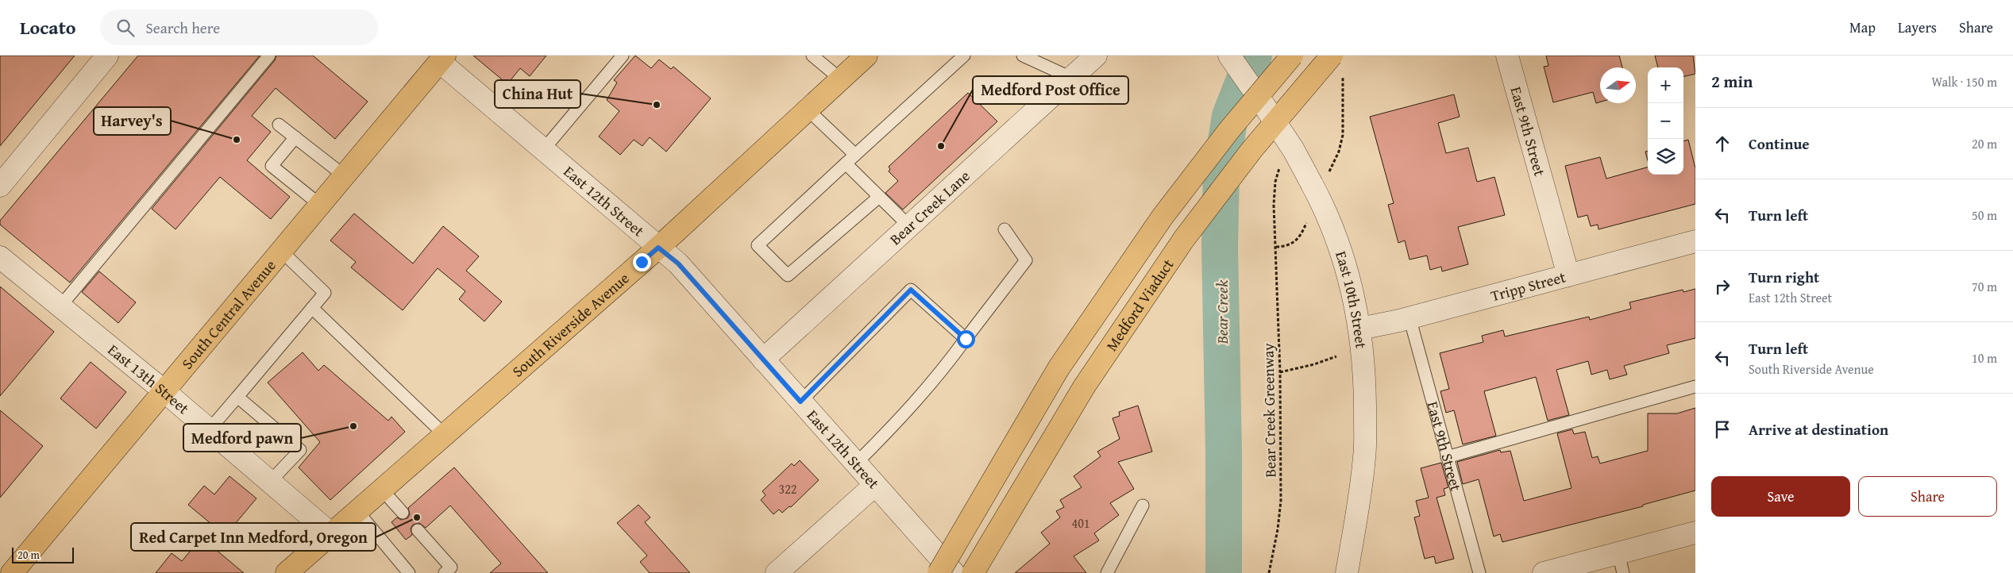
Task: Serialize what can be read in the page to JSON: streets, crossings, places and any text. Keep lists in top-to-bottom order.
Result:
{
  "streets": {
    "main road": ["Medford Viaduct", "South Central Avenue", "South Riverside Avenue"],
    "street": [
      "East 9th Street",
      "East 12th Street",
      "Bear Creek Lane",
      "Tripp Street",
      "East 10th Street",
      "East 13th Street"
    ],
    "path": ["Bear Creek Greenway"]
  },
  "crossings": [
    ["East 9th Street", "Tripp Street"],
    ["East 12th Street", "Bear Creek Lane"],
    ["East 12th Street", "South Central Avenue"],
    ["East 12th Street", "South Riverside Avenue"],
    ["Tripp Street", "East 10th Street"],
    ["South Central Avenue", "East 13th Street"],
    ["South Riverside Avenue", "East 13th Street"]
  ],
  "water": ["Bear Creek"],
  "places": [
    "China Hut",
    "Harvey's",
    "Medford Post Office",
    "Medford pawn",
    "Red Carpet Inn Medford, Oregon"
  ],
  "house_numbers": ["322", "401"],
  "scale_bar": "20 m",
  "north": "right",
  "page": {
    "header": "Locato",
    "search": "Search here",
    "nav": ["Map", "Layers", "Share"],
    "heading": ["2 min", "Walk · 150 m"],
    "map_buttons": ["+", "−"],
    "list": [
      ["Continue", "20 m"],
      ["Turn left", "50 m"],
      ["Turn right", "East 12th Street", "70 m"],
      ["Turn left", "South Riverside Avenue", "10 m"],
      "Arrive at destination"
    ],
    "buttons": ["Save", "Share"],
    "scale": "20 m"
  }
}
